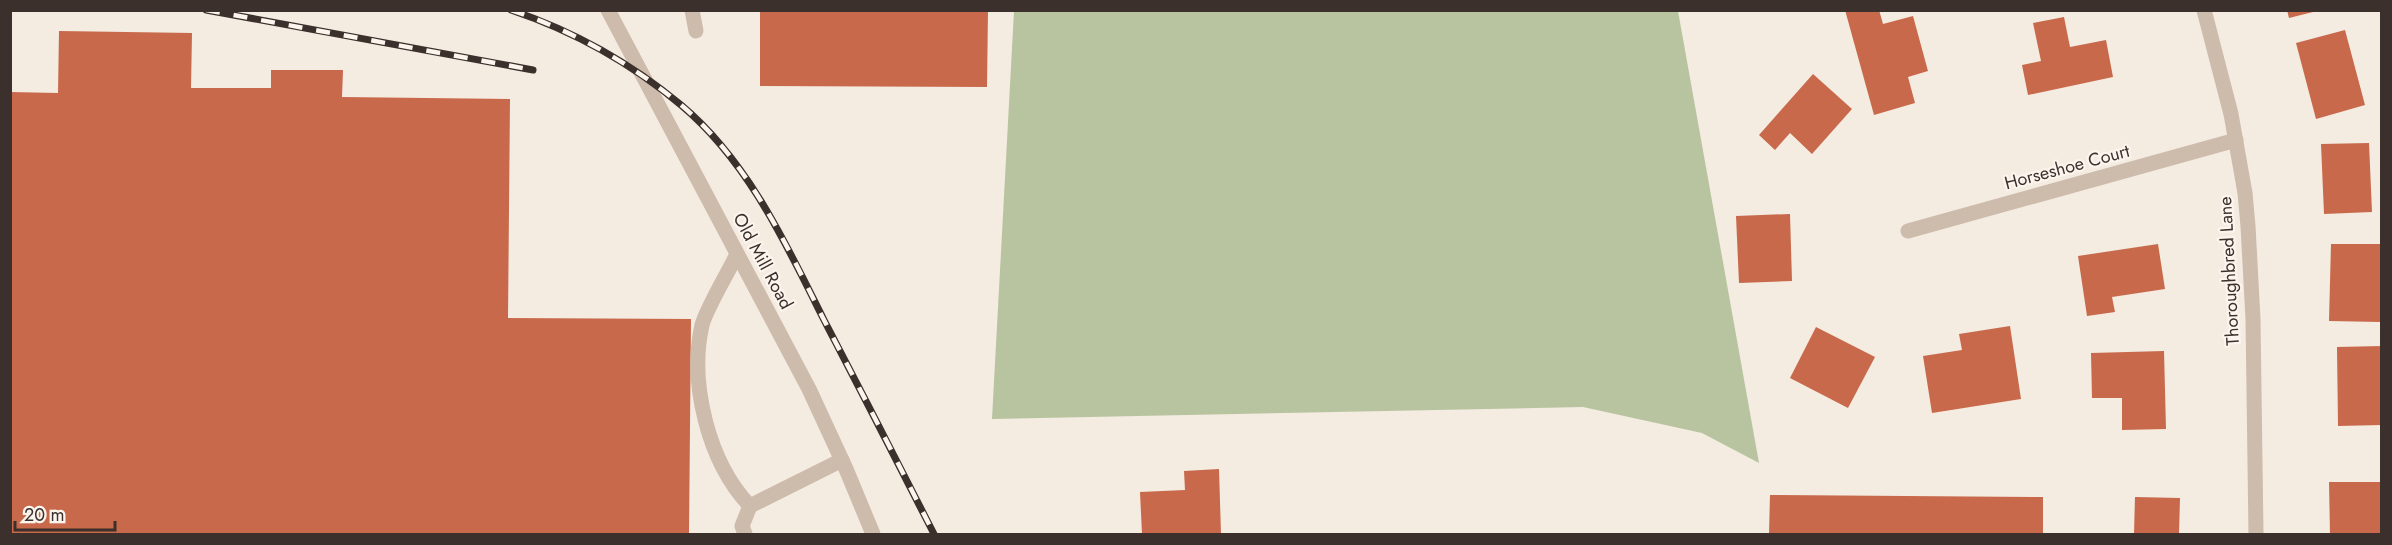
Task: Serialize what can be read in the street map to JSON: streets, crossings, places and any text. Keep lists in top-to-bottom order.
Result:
{
  "streets": {
    "street": ["Horseshoe Court", "Old Mill Road", "Thoroughbred Lane"]
  },
  "crossings": [
    ["Horseshoe Court", "Thoroughbred Lane"]
  ],
  "scale_bar": "20 m"
}
